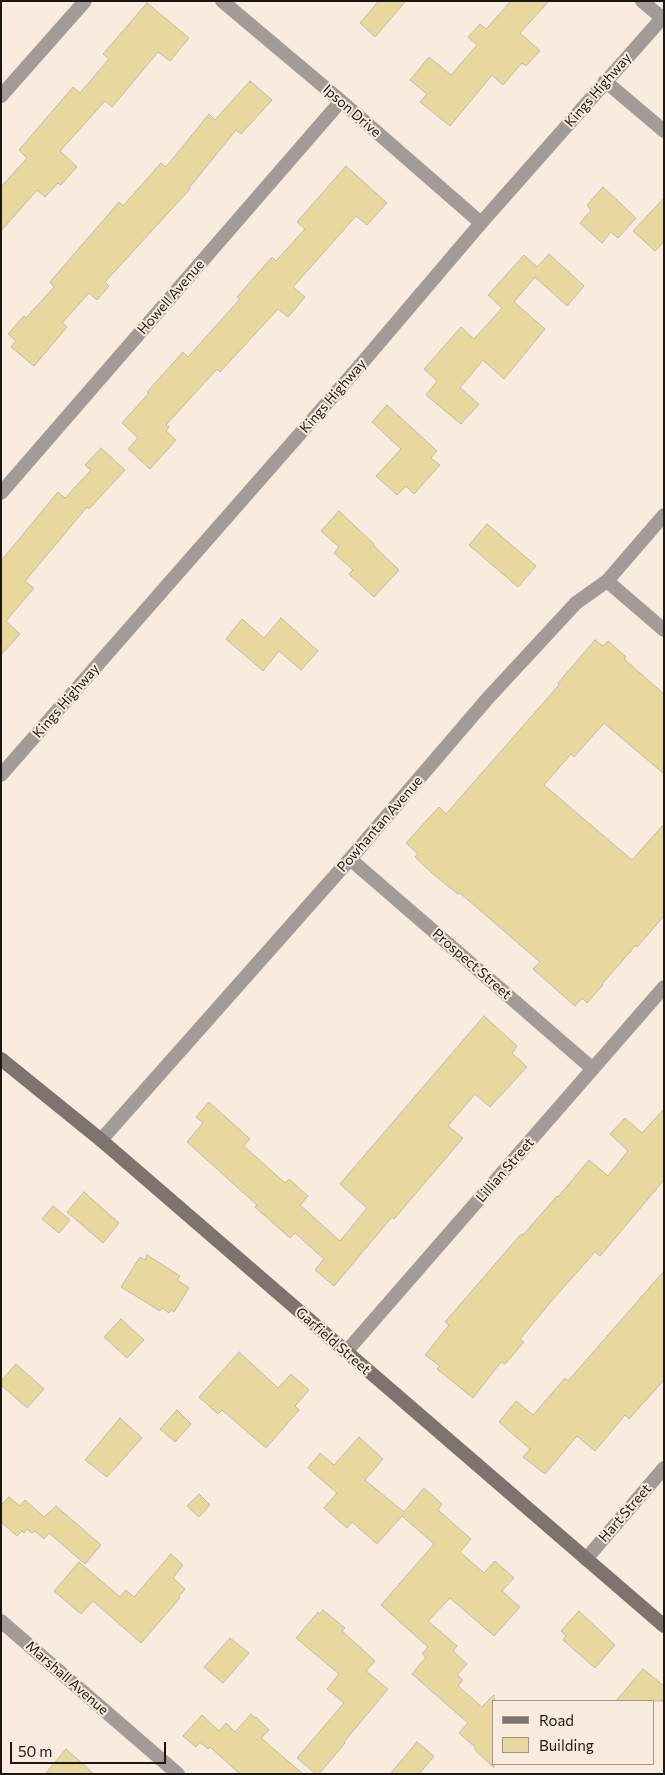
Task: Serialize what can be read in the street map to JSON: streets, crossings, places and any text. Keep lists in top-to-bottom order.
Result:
{
  "streets": {
    "main road": ["Garfield Street"],
    "street": [
      "Kings Highway",
      "Ipson Drive",
      "Howell Avenue",
      "Powhantan Avenue",
      "Prospect Street",
      "Lillian Street",
      "Hart Street",
      "Marshall Avenue"
    ]
  },
  "crossings": [
    ["Kings Highway", "Ipson Drive"],
    ["Ipson Drive", "Howell Avenue"],
    ["Powhantan Avenue", "Prospect Street"],
    ["Powhantan Avenue", "Garfield Street"],
    ["Prospect Street", "Lillian Street"],
    ["Lillian Street", "Garfield Street"],
    ["Garfield Street", "Hart Street"]
  ],
  "legend": ["Road", "Building"],
  "scale_bar": "50 m"
}
